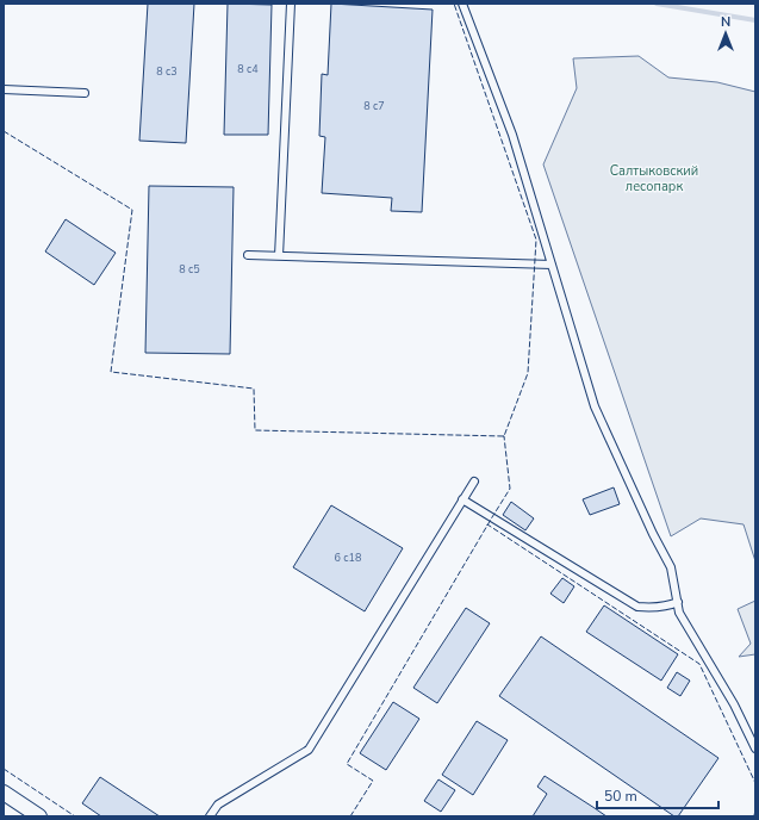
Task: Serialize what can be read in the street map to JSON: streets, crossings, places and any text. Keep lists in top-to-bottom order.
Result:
{
  "parks": ["Салтыковский лесопарк"],
  "house_numbers": [
    "8 с4",
    "8 с3",
    "8 с7",
    "8 с5",
    "6 с18"
  ],
  "scale_bar": "50 m",
  "north": "top"
}
